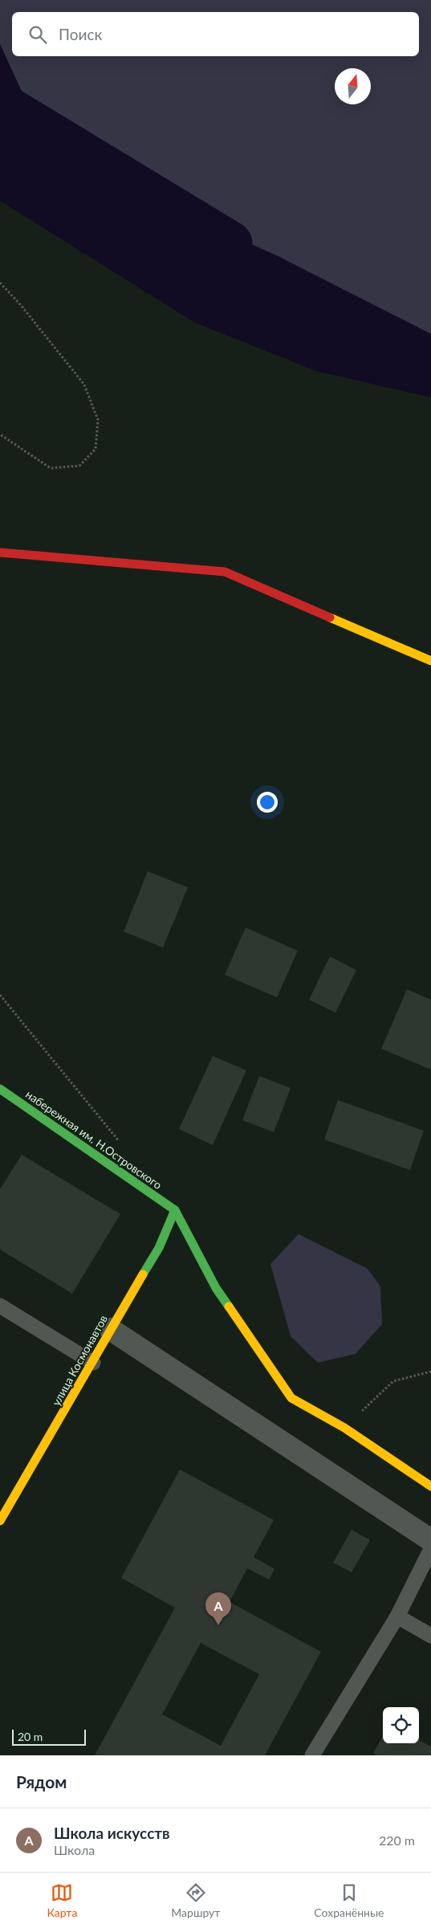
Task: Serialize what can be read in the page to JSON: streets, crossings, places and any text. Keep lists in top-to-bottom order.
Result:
{
  "streets": {
    "street": ["набережная им. Н.Островского", "улица Космонавтов"]
  },
  "crossings": [
    ["набережная им. Н.Островского", "улица Космонавтов"]
  ],
  "scale_bar": "20 m",
  "north": "top",
  "page": {
    "search": "Поиск",
    "pins": "A",
    "scale": "20 m",
    "heading": "Рядом",
    "list": [
      {
        "mark": "A",
        "name": "Школа искусcтв",
        "note": "Школа",
        "value": "220 m"
      }
    ],
    "nav": ["Карта", "Маршрут", "Сохранённые"]
  }
}
